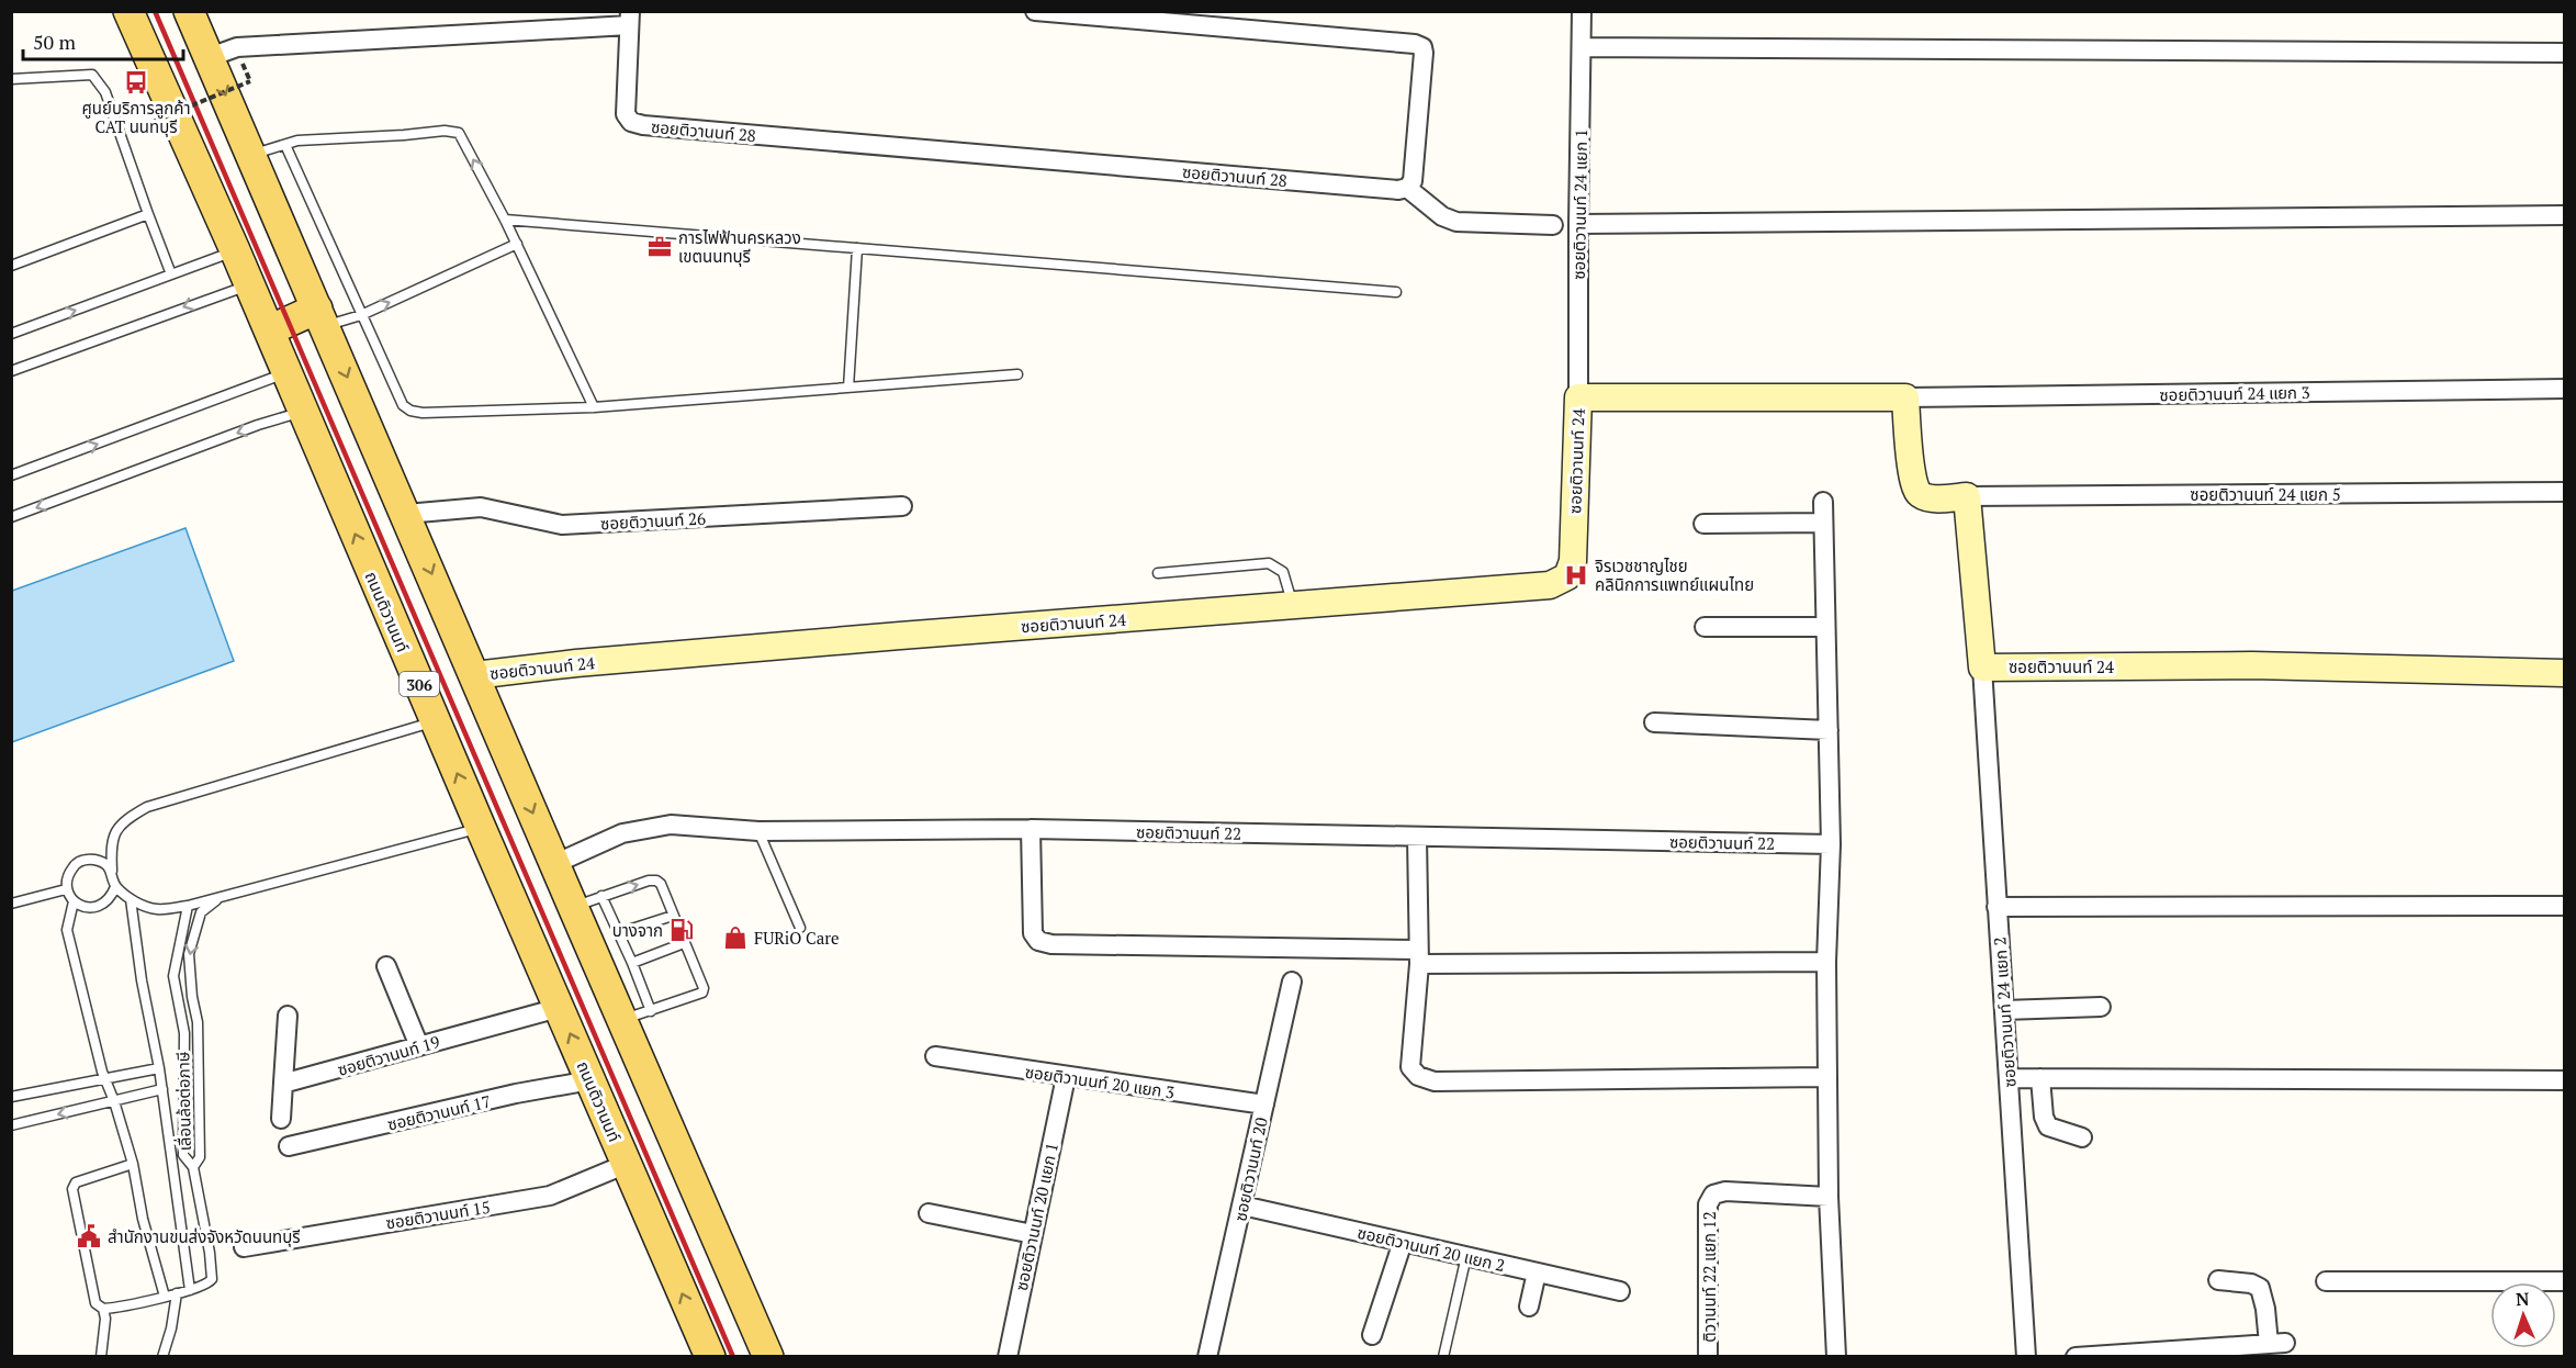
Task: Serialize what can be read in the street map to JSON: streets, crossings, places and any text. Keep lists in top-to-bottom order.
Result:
{
  "streets": {
    "main road": ["ถนนติวานนท์", "306"],
    "street": [
      "ซอยติวานนท์ 28",
      "ซอยติวานนท์ 24 แยก 1",
      "ซอยติวานนท์ 24 แยก 3",
      "ซอยติวานนท์ 24",
      "ซอยติวานนท์ 24 แยก 5",
      "ซอยติวานนท์ 26",
      "ซอยติวานนท์ 22",
      "ซอยติวานนท์ 24 แยก 2",
      "ซอยติวานนท์ 19",
      "ซอยติวานนท์ 20 แยก 3",
      "ซอยติวานนท์ 17",
      "ซอยติวานนท์ 20",
      "ซอยติวานนท์ 15",
      "ซอยติวานนท์ 20 แยก 1",
      "ซอยติวานนท์ 20 แยก 2",
      "ติวานนท์ 22 แยก 12"
    ],
    "lane": ["เลื่อนล้อต่อภาษี"]
  },
  "crossings": [
    ["ซอยติวานนท์ 24 แยก 1", "ซอยติวานนท์ 24"],
    ["ซอยติวานนท์ 24 แยก 3", "ซอยติวานนท์ 24"],
    ["ซอยติวานนท์ 24", "ซอยติวานนท์ 24 แยก 2"],
    ["ถนนติวานนท์", "ซอยติวานนท์ 19"],
    ["ถนนติวานนท์", "ซอยติวานนท์ 17"],
    ["ถนนติวานนท์", "ซอยติวานนท์ 15"],
    ["ซอยติวานนท์ 20 แยก 3", "ซอยติวานนท์ 20"],
    ["ซอยติวานนท์ 20 แยก 3", "ซอยติวานนท์ 20 แยก 1"],
    ["ซอยติวานนท์ 20", "ซอยติวานนท์ 20 แยก 2"]
  ],
  "places": {
    "bus stop": ["ศูนย์บริการลูกค้า CAT นนทบุรี"],
    "office": ["การไฟฟ้านครหลวง เขตนนทบุรี"],
    "hospital": ["จิรเวชชาญไชย คลินิกการแพทย์แผนไทย"],
    "fuel station": ["บางจาก"],
    "shop": ["FURiO Care"],
    "public building": ["สำนักงานขนส่งจังหวัดนนทบุรี"]
  },
  "scale_bar": "50 m",
  "north": "top"
}
